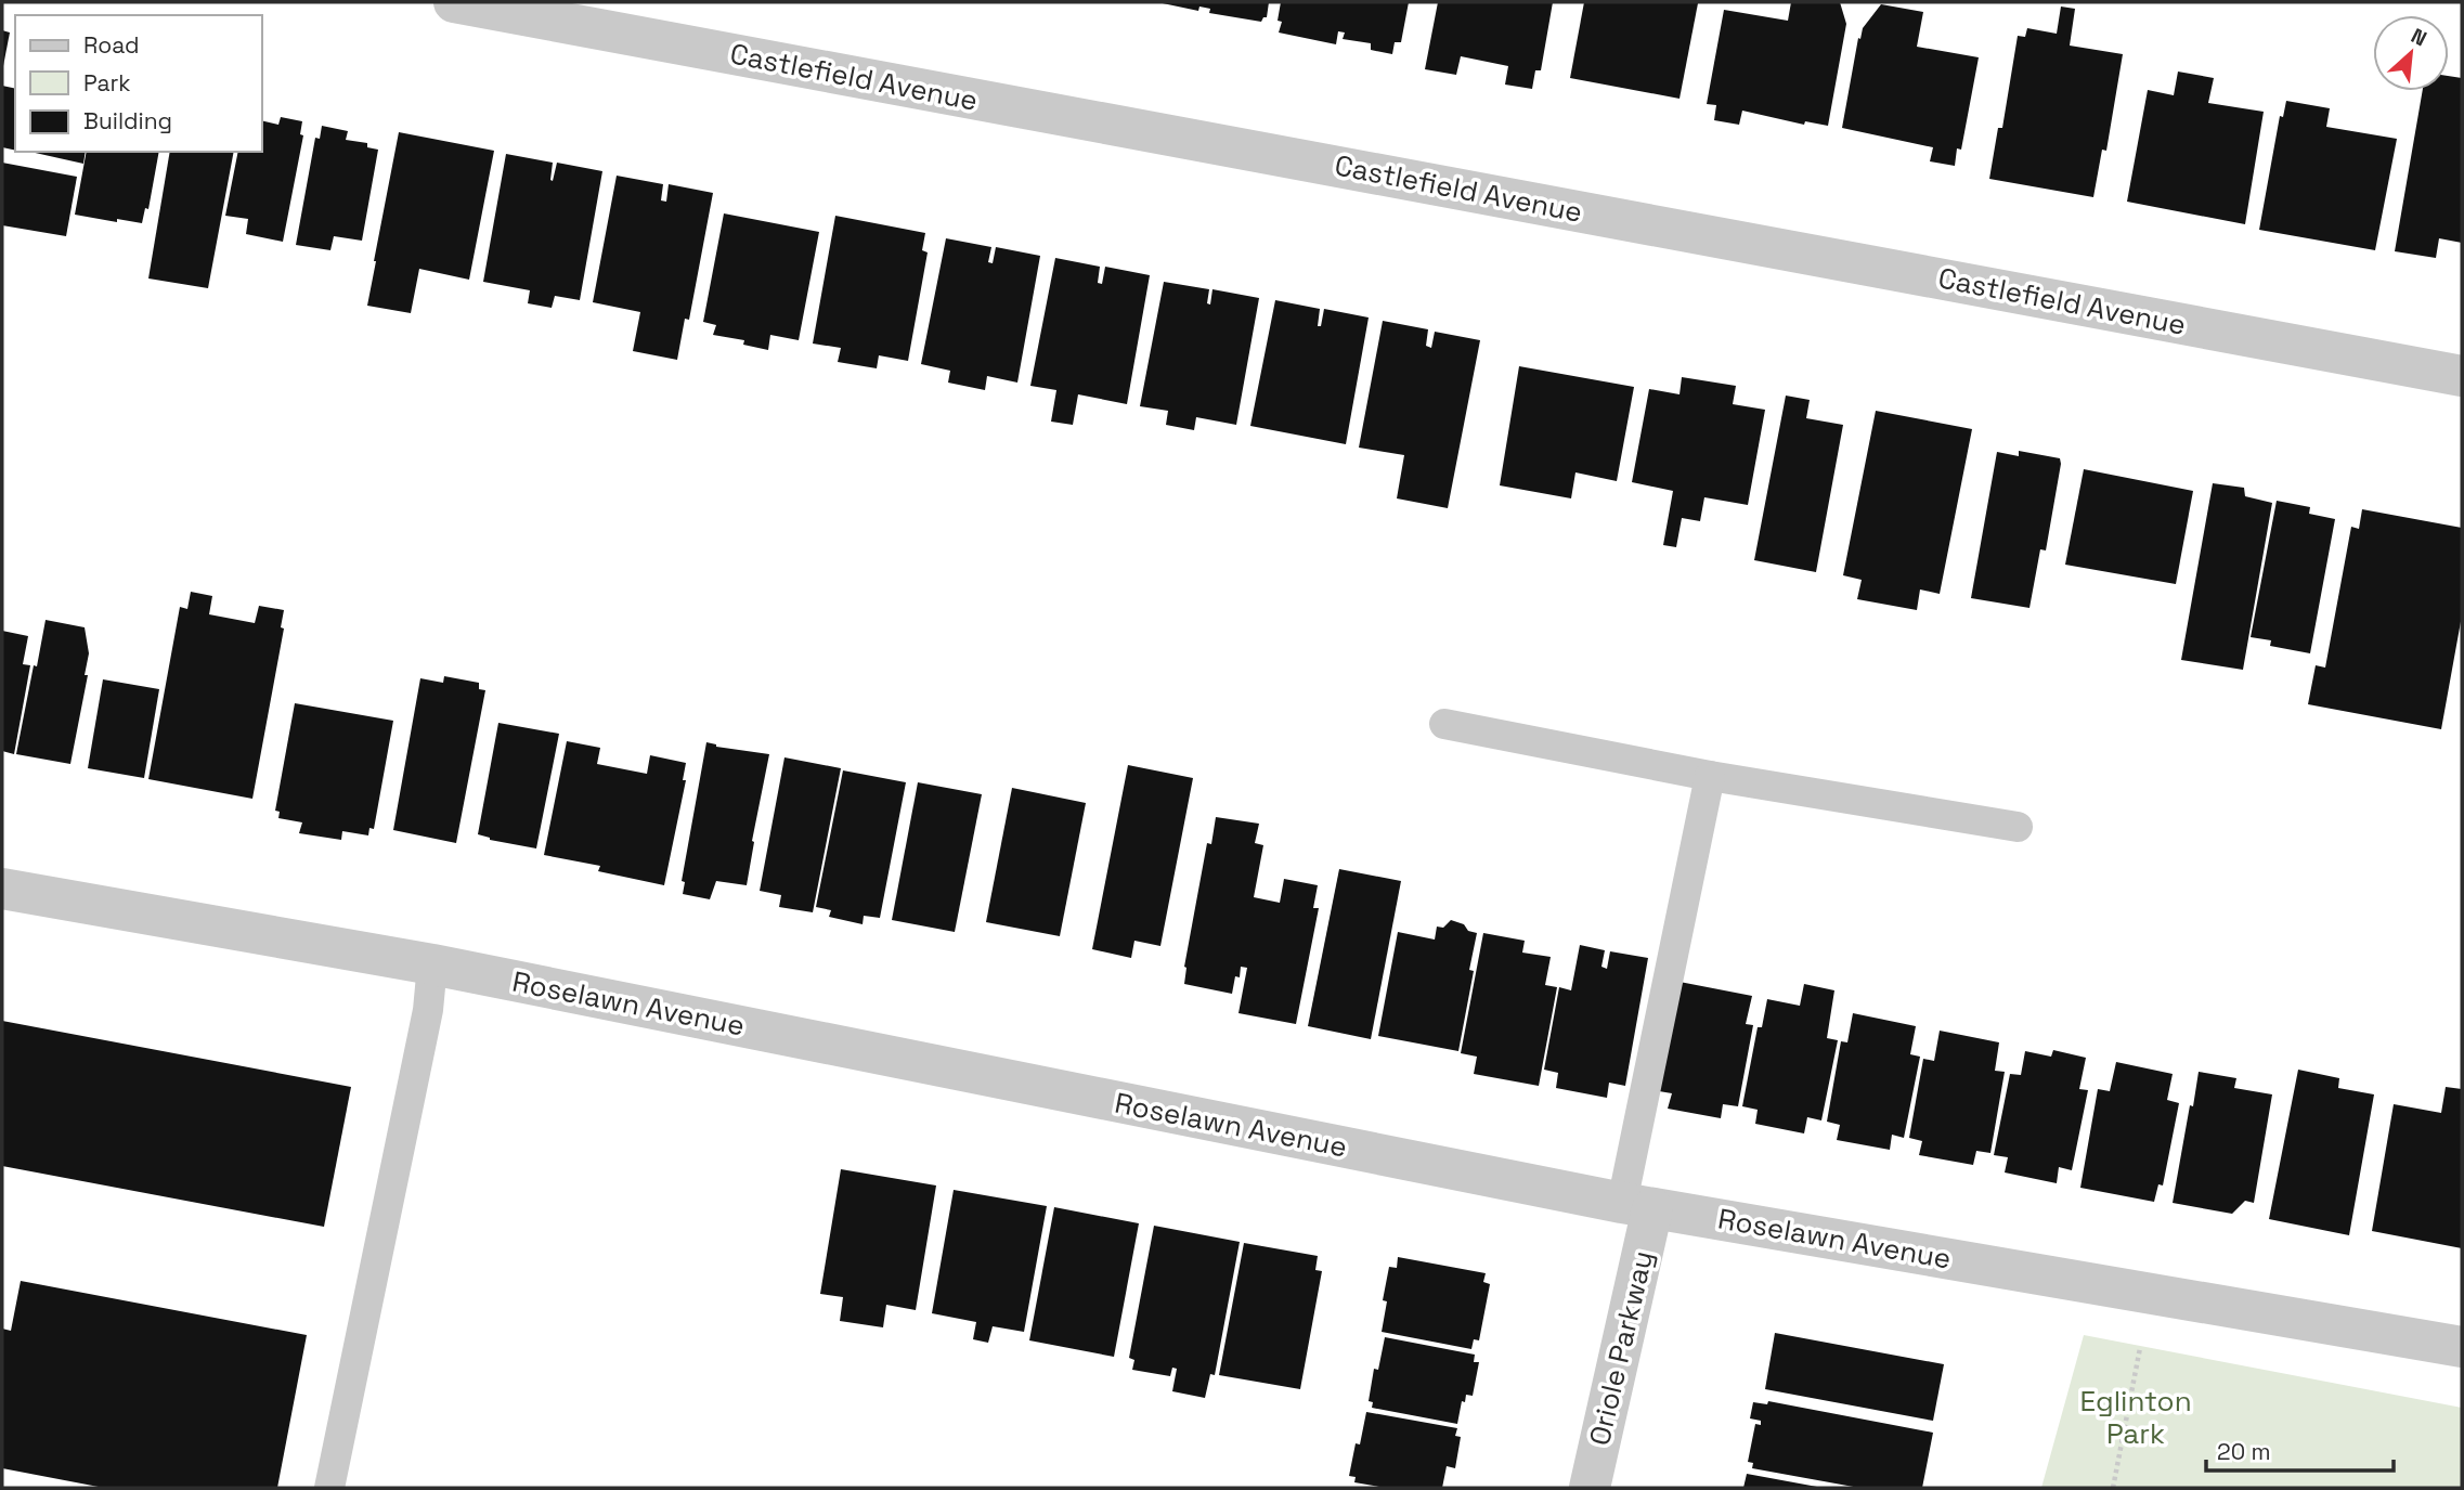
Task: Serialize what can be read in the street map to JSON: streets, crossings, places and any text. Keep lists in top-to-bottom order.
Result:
{
  "streets": {
    "street": ["Castlefield Avenue", "Roselawn Avenue", "Oriole Parkway"]
  },
  "crossings": [
    ["Roselawn Avenue", "Oriole Parkway"]
  ],
  "parks": ["Eglinton Park"],
  "legend": ["Road", "Park", "Building"],
  "scale_bar": "20 m",
  "north": "top right"
}
